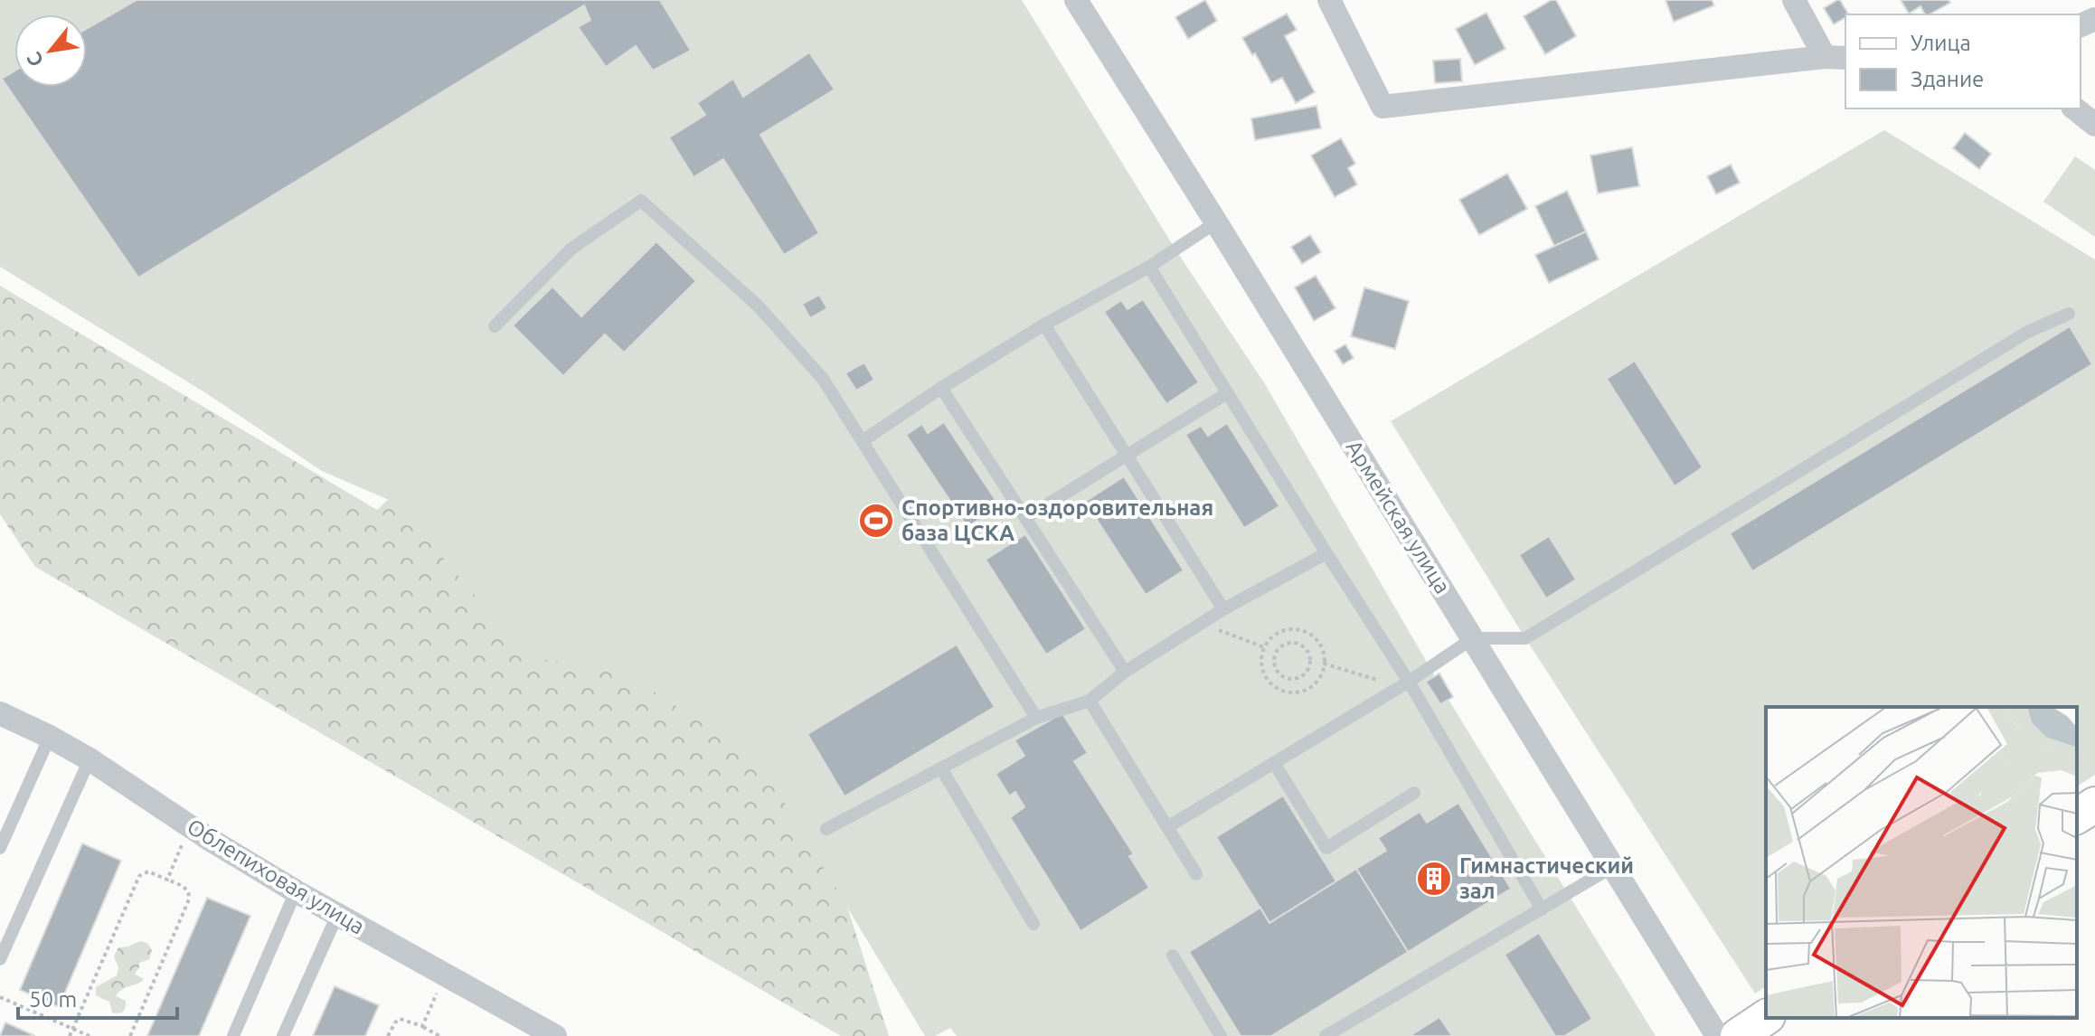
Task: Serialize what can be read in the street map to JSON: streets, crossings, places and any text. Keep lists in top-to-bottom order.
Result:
{
  "streets": {
    "street": ["Армейская улица", "Облепиховая улица"]
  },
  "places": {
    "sports": ["Спортивно-оздоровительная база ЦСКА"],
    "building": ["Гимнастический зал"]
  },
  "legend": ["Улица", "Здание"],
  "scale_bar": "50 m",
  "north": "bottom left"
}
